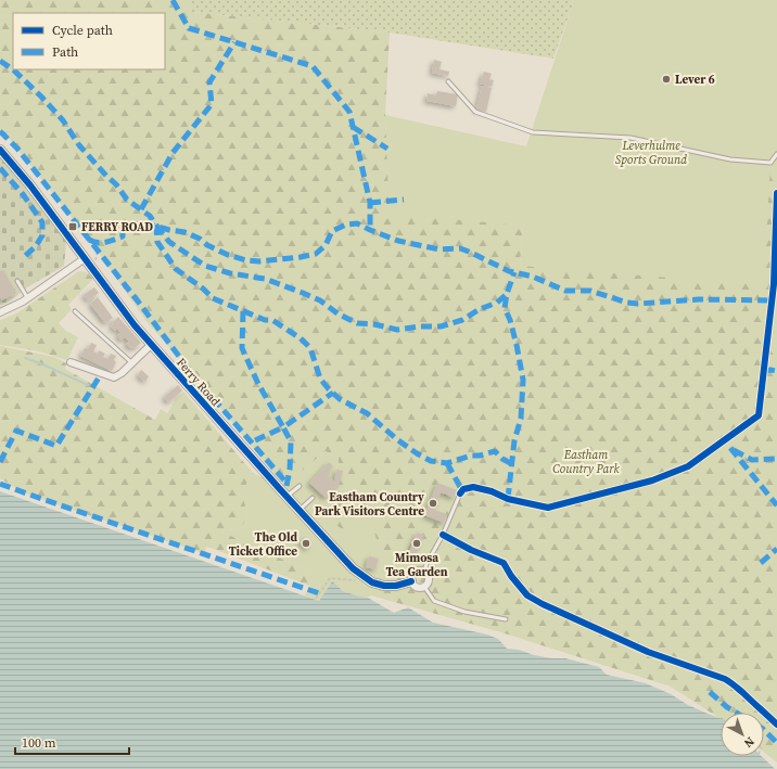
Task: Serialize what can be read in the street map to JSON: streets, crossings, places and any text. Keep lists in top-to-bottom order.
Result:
{
  "streets": {
    "street": ["Ferry Road"]
  },
  "parks": ["Leverhulme Sports Ground", "Eastham Country Park"],
  "places": {
    "other": [
      "Lever 6",
      "Eastham Country Park Visitors Centre",
      "The Old Ticket Office",
      "Mimosa Tea Garden"
    ],
    "transit": ["FERRY ROAD"]
  },
  "legend": ["Cycle path", "Path"],
  "scale_bar": "100 m",
  "north": "bottom right"
}
